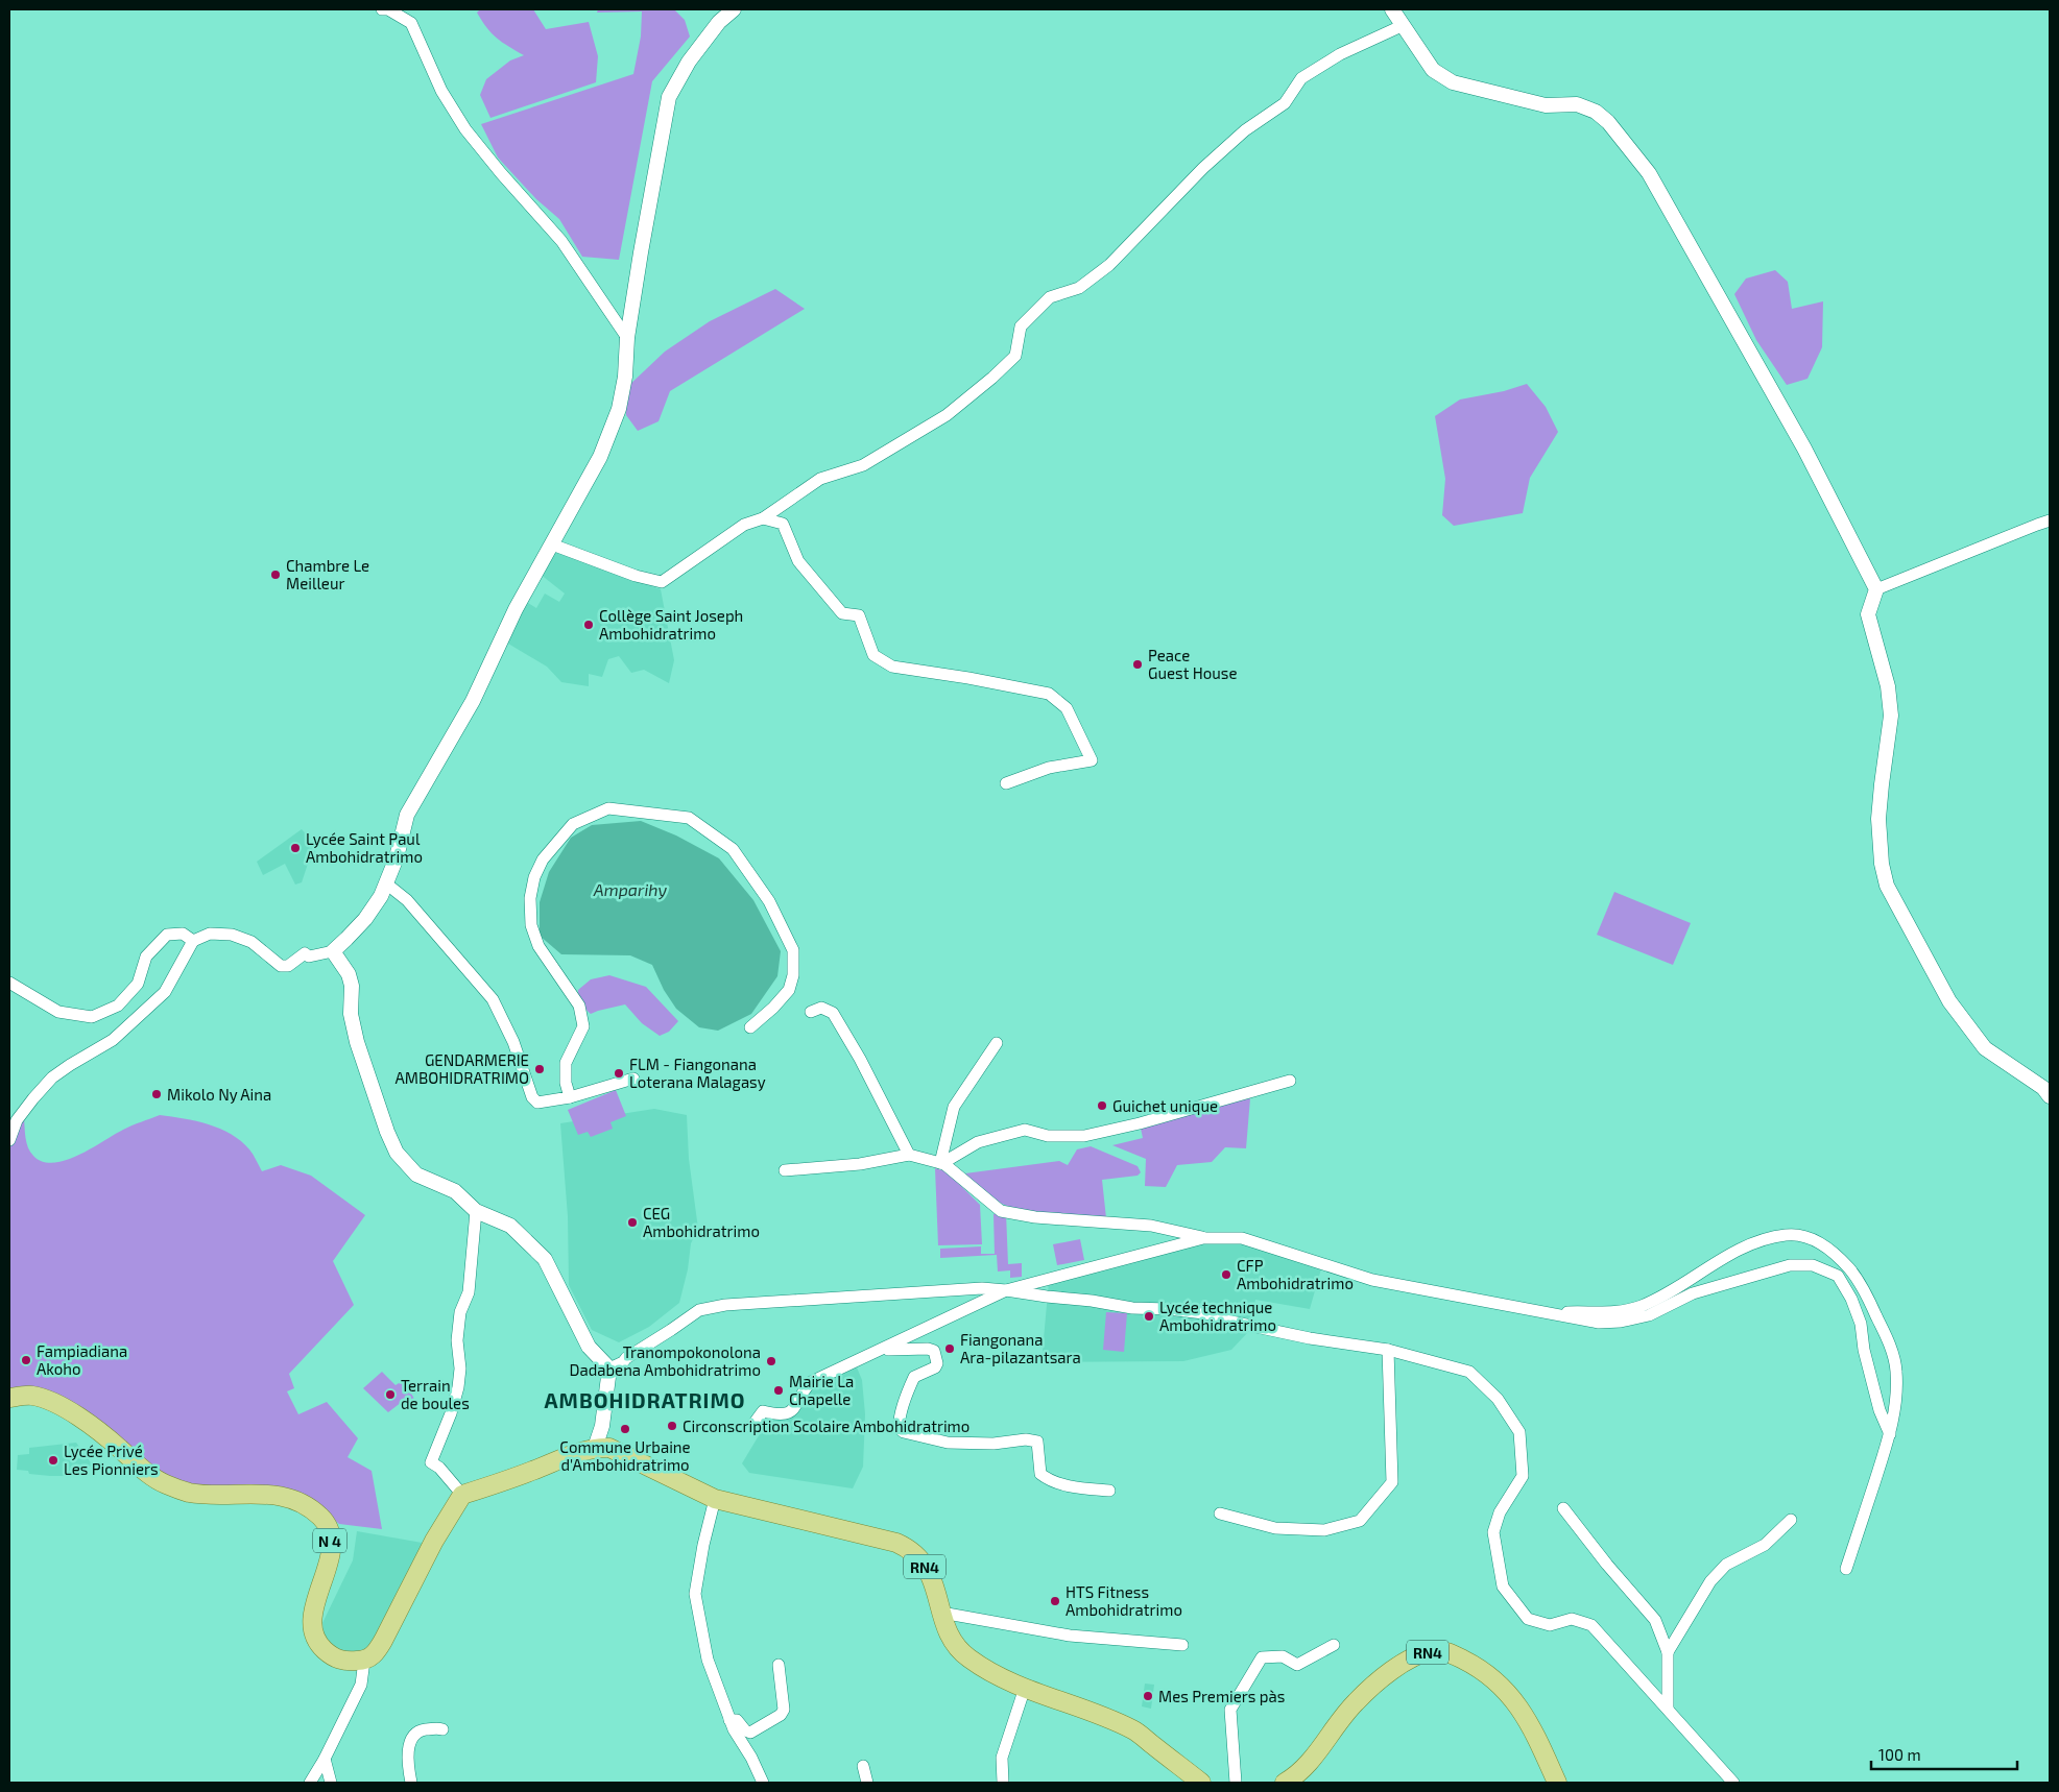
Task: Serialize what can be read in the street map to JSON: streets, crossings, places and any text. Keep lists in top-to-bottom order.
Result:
{
  "streets": {
    "main road": ["N 4", "RN4"]
  },
  "districts": ["AMBOHIDRATRIMO"],
  "water": ["Amparihy"],
  "places": [
    "Chambre Le Meilleur",
    "Collège Saint Joseph Ambohidratrimo",
    "Peace Guest House",
    "Lycée Saint Paul Ambohidratrimo",
    "GENDARMERIE AMBOHIDRATRIMO",
    "FLM - Fiangonana Loterana Malagasy",
    "Mikolo Ny Aina",
    "Guichet unique",
    "CEG Ambohidratrimo",
    "CFP Ambohidratrimo",
    "Lycée technique Ambohidratrimo",
    "Fiangonana Ara-pilazantsara",
    "Fampiadiana Akoho",
    "Tranompokonolona Dadabena Ambohidratrimo",
    "Mairie La Chapelle",
    "Terrain de boules",
    "Circonscription Scolaire Ambohidratrimo",
    "Commune Urbaine d'Ambohidratrimo",
    "Lycée Privé Les Pionniers",
    "HTS Fitness Ambohidratrimo",
    "Mes Premiers pàs"
  ],
  "scale_bar": "100 m"
}
